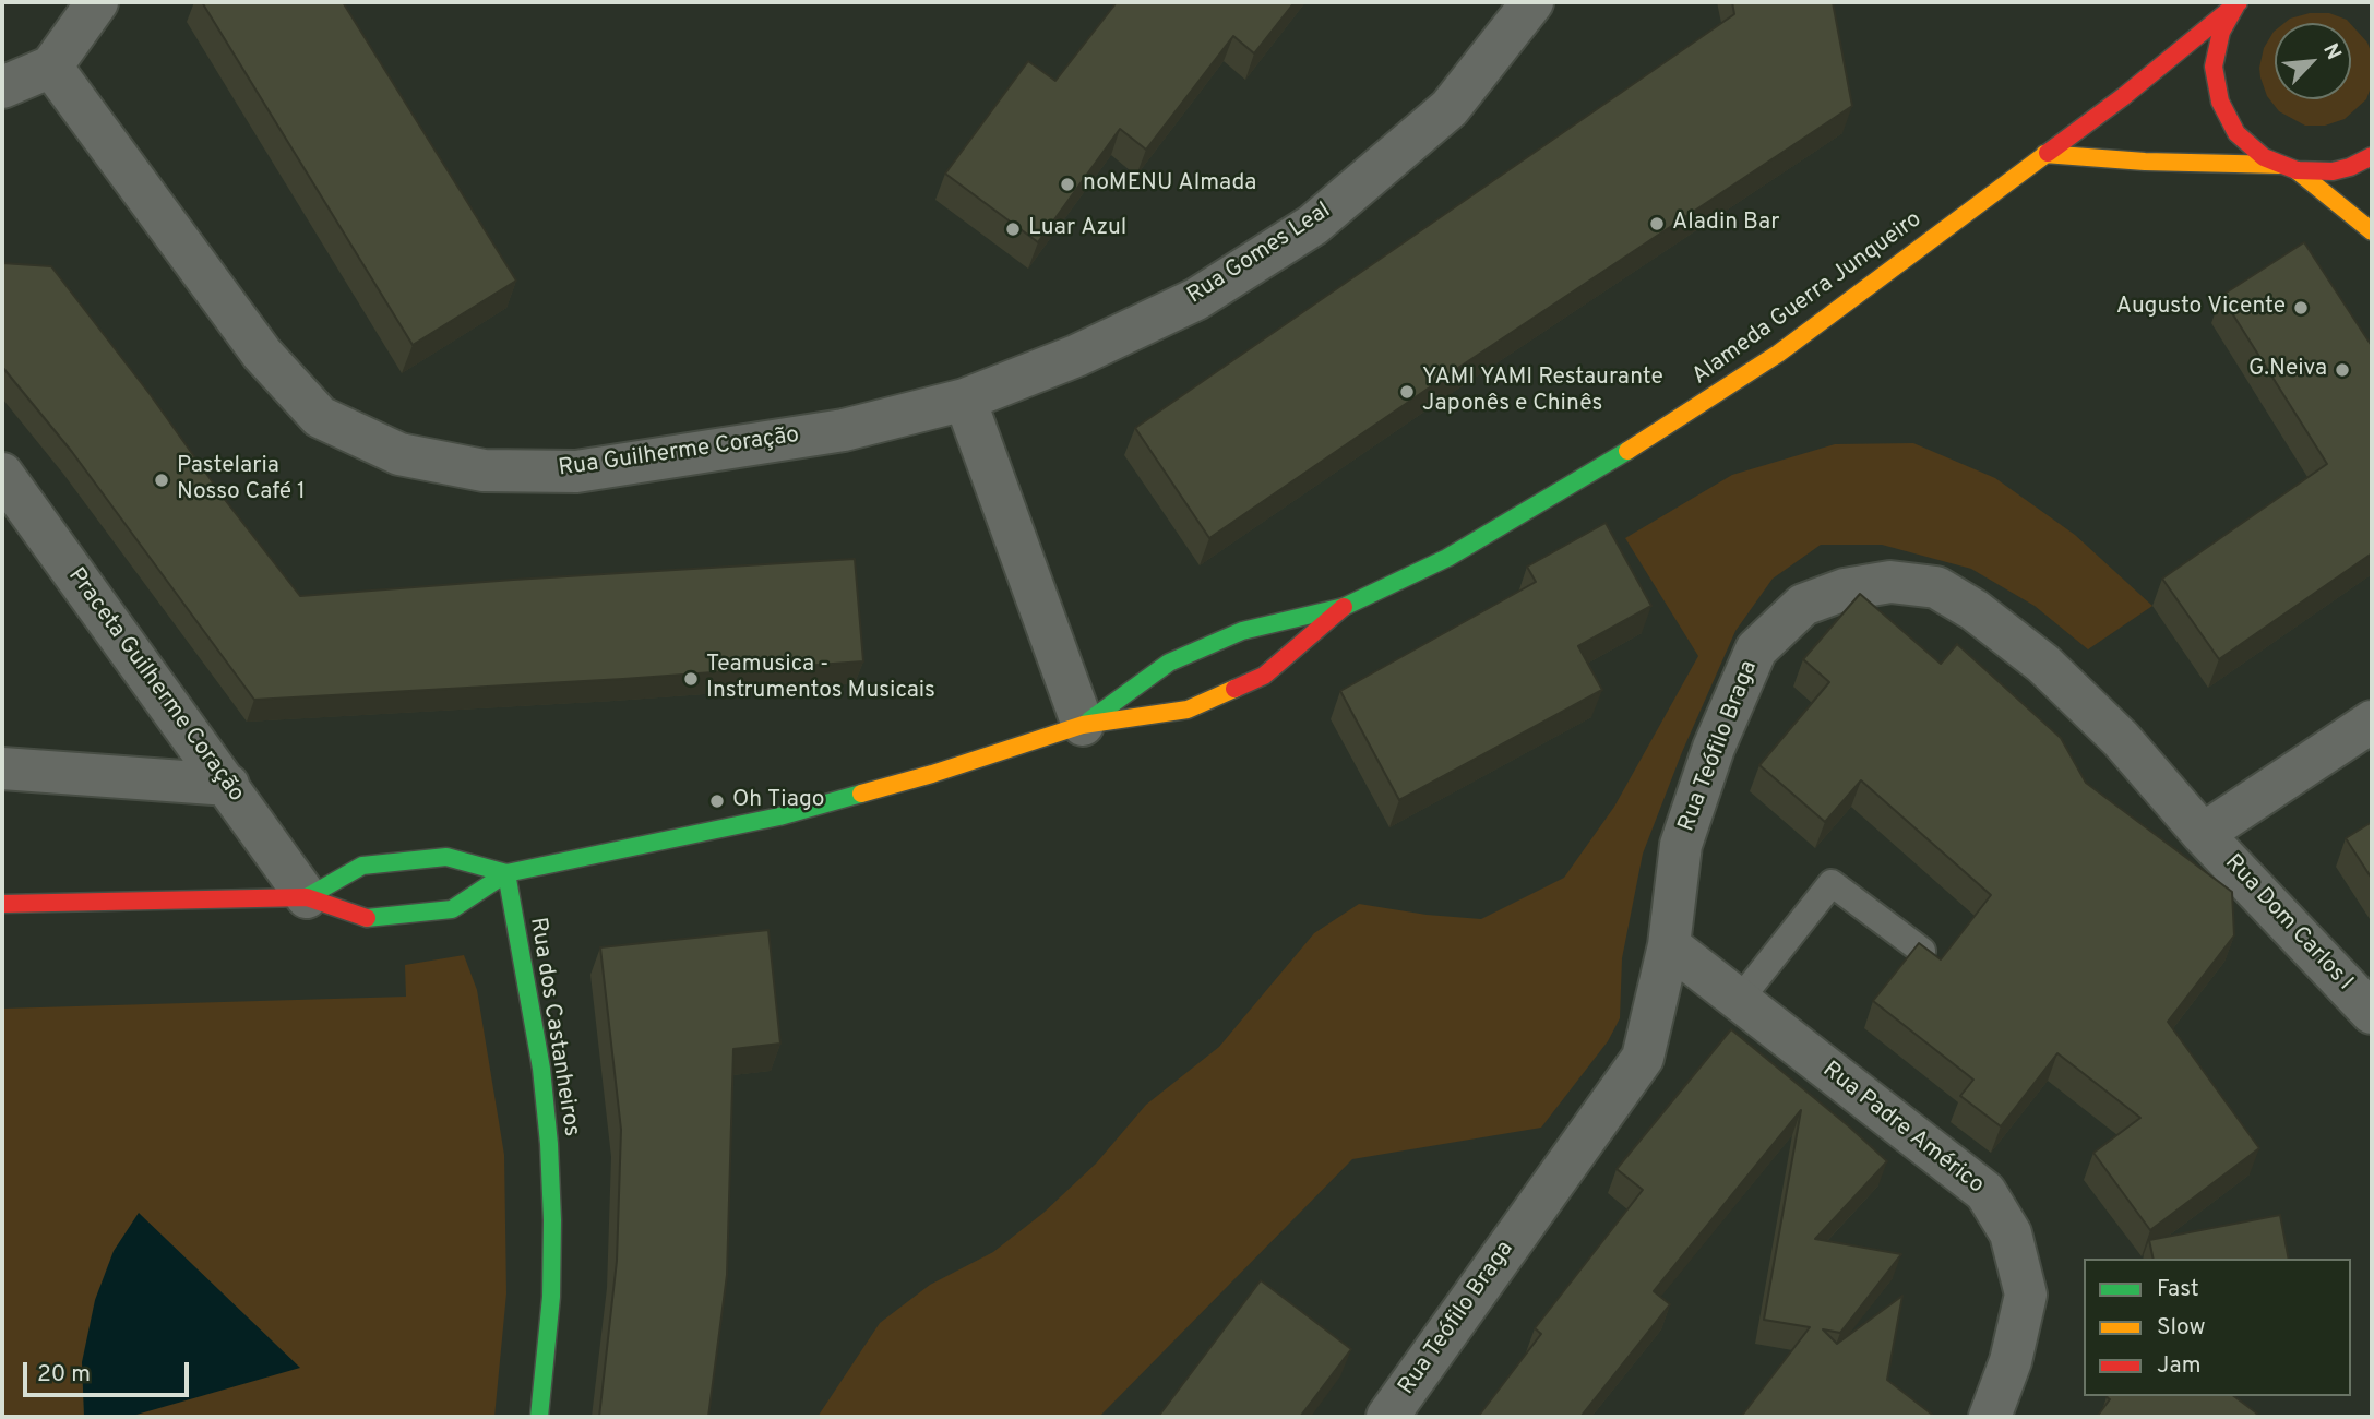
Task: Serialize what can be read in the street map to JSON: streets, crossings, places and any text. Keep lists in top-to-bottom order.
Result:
{
  "streets": {
    "street": [
      "Rua Gomes Leal",
      "Alameda Guerra Junqueiro",
      "Rua Guilherme Coração",
      "Praceta Guilherme Coração",
      "Rua Teófilo Braga",
      "Rua Dom Carlos I",
      "Rua dos Castanheiros",
      "Rua Padre Américo"
    ]
  },
  "crossings": [
    ["Rua Gomes Leal", "Rua Guilherme Coração"],
    ["Alameda Guerra Junqueiro", "Praceta Guilherme Coração"],
    ["Alameda Guerra Junqueiro", "Rua dos Castanheiros"],
    ["Rua Teófilo Braga", "Rua Dom Carlos I"],
    ["Rua Teófilo Braga", "Rua Padre Américo"]
  ],
  "places": [
    "noMENU Almada",
    "Aladin Bar",
    "Luar Azul",
    "Augusto Vicente",
    "G.Neiva",
    "YAMI YAMI Restaurante Japonês e Chinês",
    "Pastelaria Nosso Café 1",
    "Teamusica - Instrumentos Musicais",
    "Oh Tiago"
  ],
  "legend": ["Fast", "Slow", "Jam"],
  "scale_bar": "20 m",
  "north": "top right"
}
